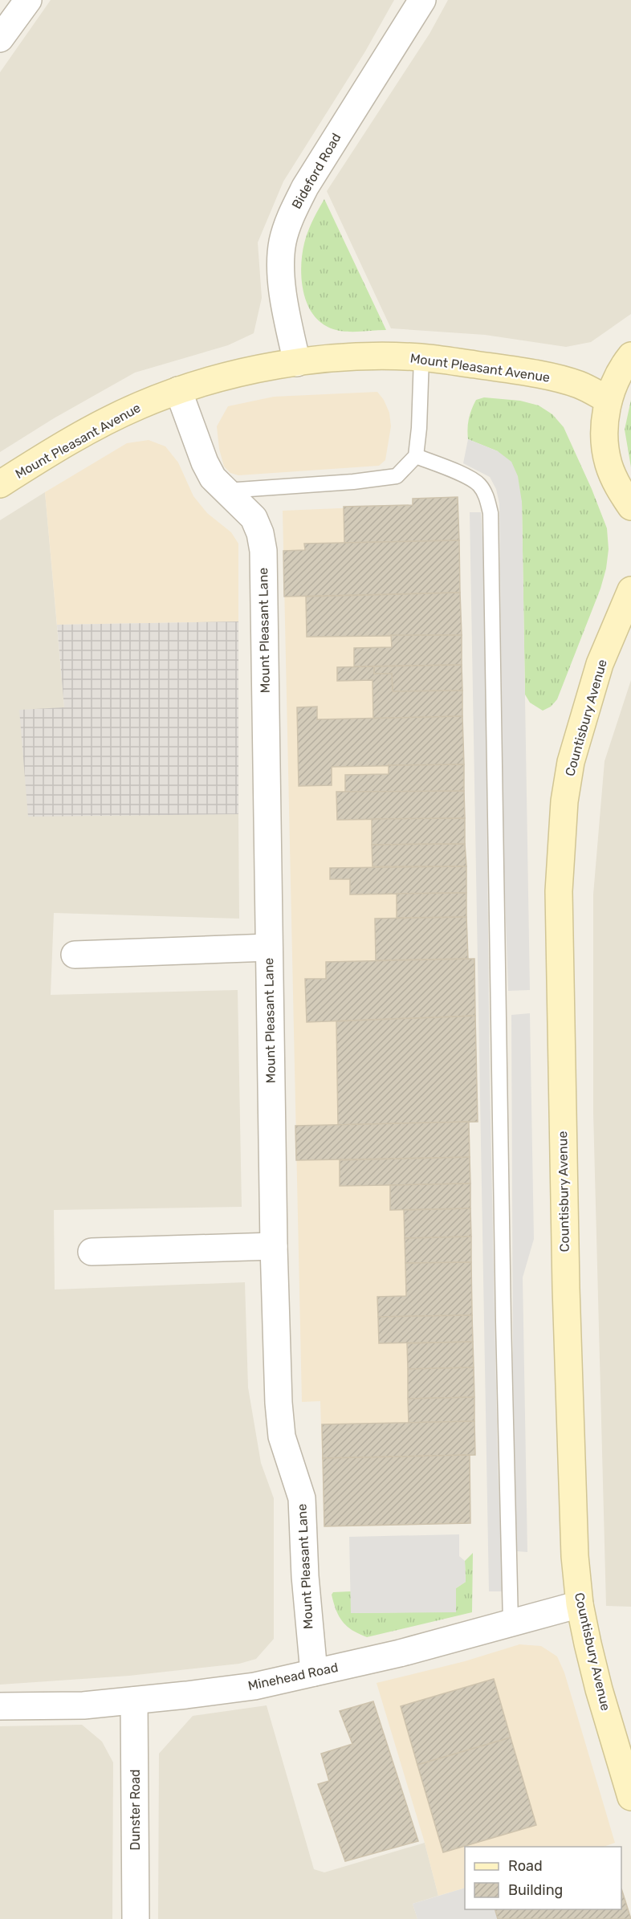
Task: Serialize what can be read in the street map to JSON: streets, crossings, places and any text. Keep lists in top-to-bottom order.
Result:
{
  "streets": {
    "street": [
      "Bideford Road",
      "Mount Pleasant Avenue",
      "Mount Pleasant Lane",
      "Countisbury Avenue",
      "Minehead Road",
      "Dunster Road"
    ]
  },
  "crossings": [
    ["Bideford Road", "Mount Pleasant Avenue"],
    ["Mount Pleasant Avenue", "Mount Pleasant Lane"],
    ["Mount Pleasant Lane", "Minehead Road"],
    ["Countisbury Avenue", "Minehead Road"],
    ["Minehead Road", "Dunster Road"]
  ],
  "legend": ["Road", "Building"]
}
